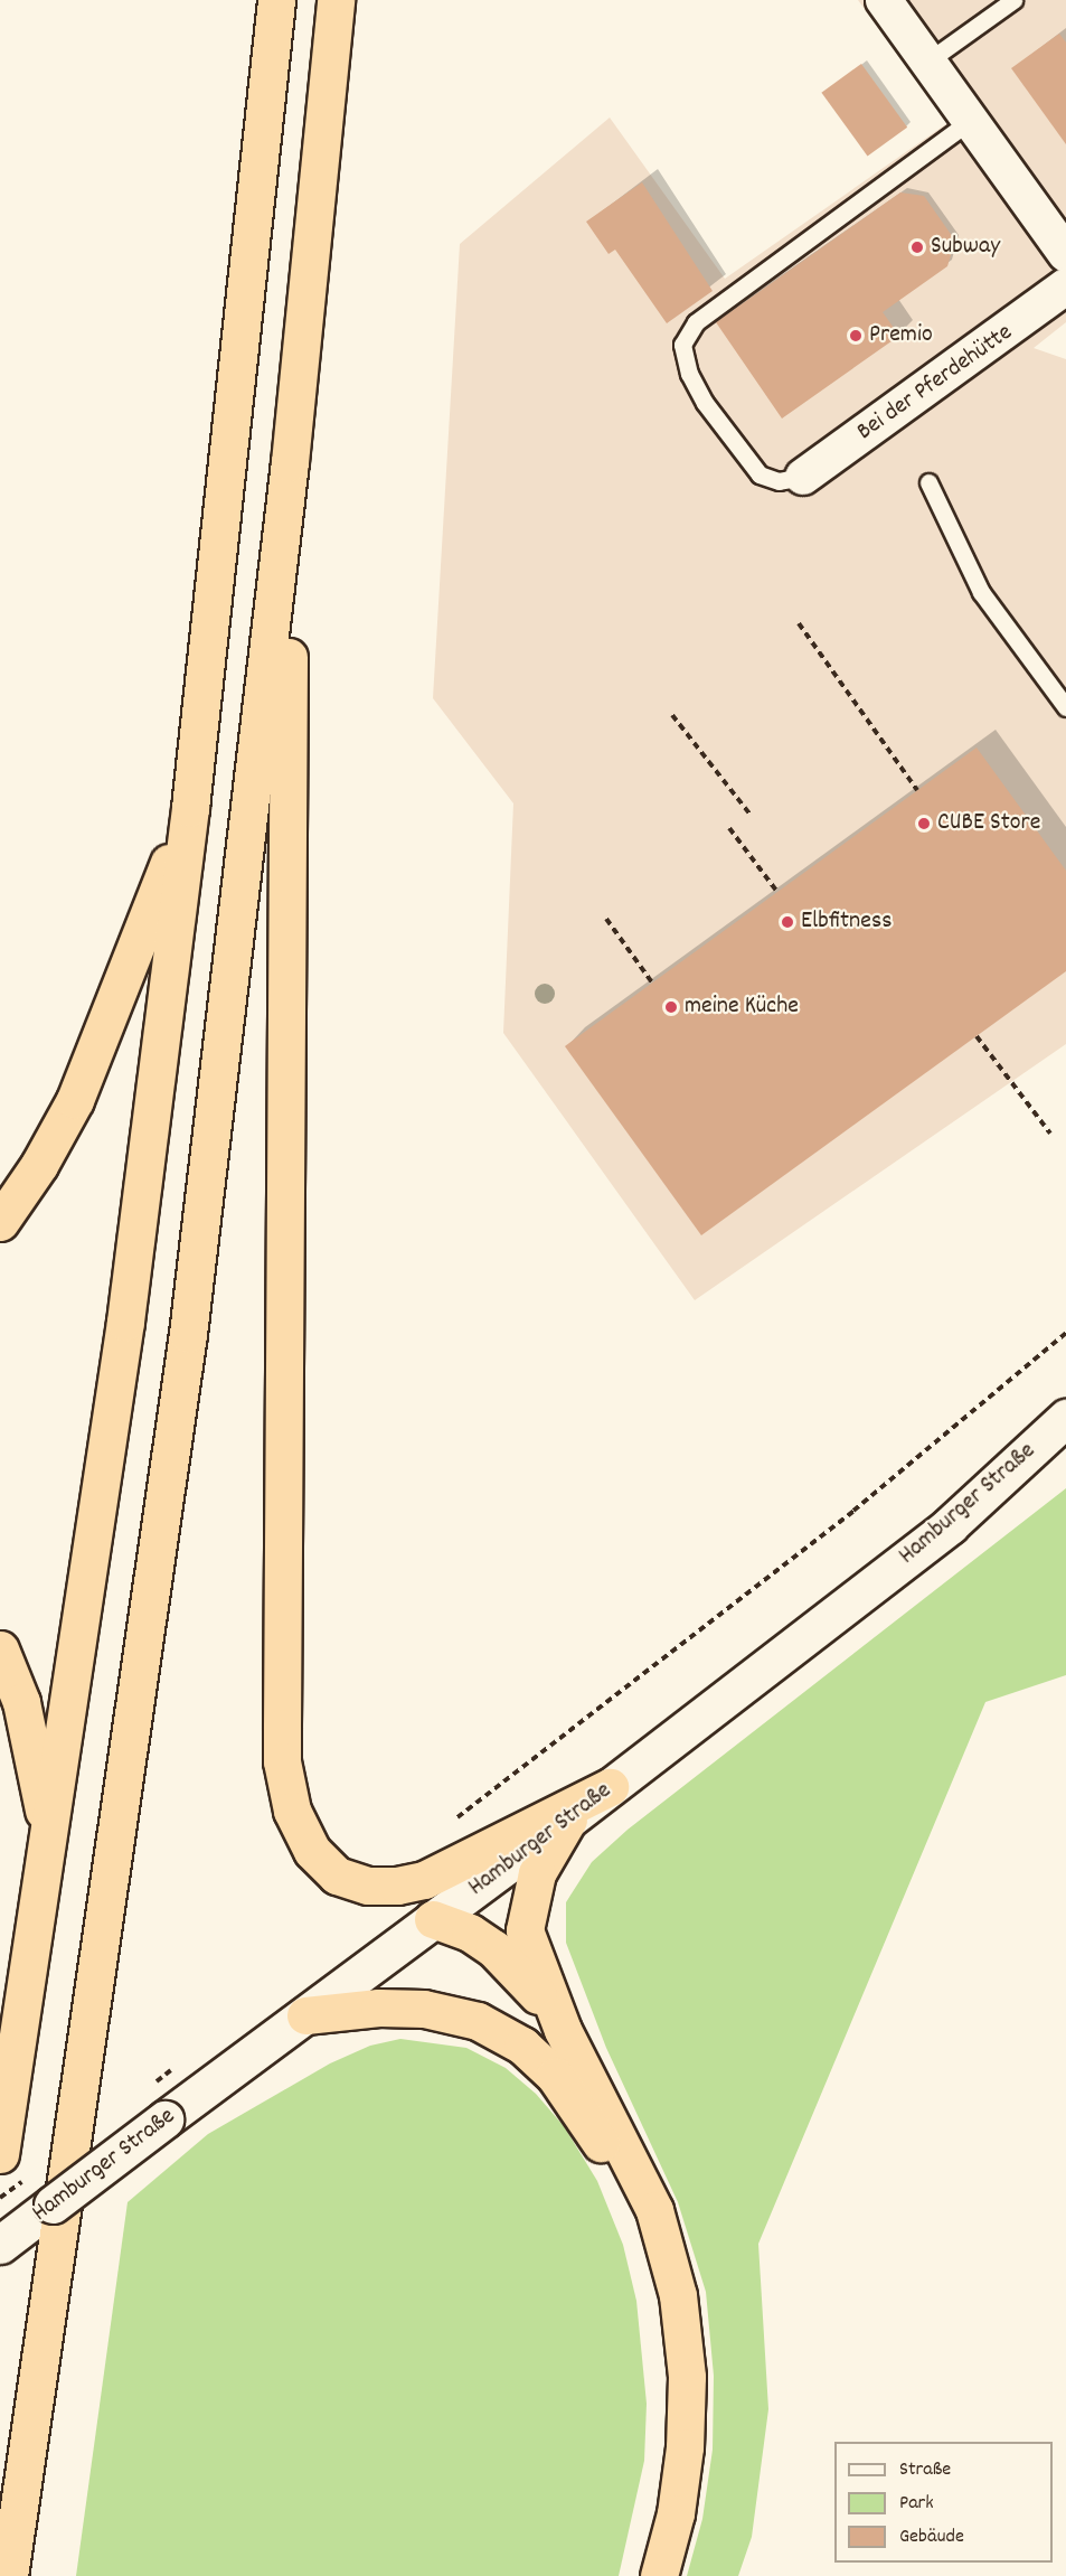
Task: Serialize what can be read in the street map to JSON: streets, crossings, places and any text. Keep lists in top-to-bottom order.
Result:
{
  "streets": {
    "main road": ["Hamburger Straße"],
    "street": ["Bei der Pferdehütte"]
  },
  "places": [
    "Subway",
    "Premio",
    "CUBE Store",
    "Elbfitness",
    "meine Küche"
  ],
  "legend": ["Straße", "Park", "Gebäude"]
}
